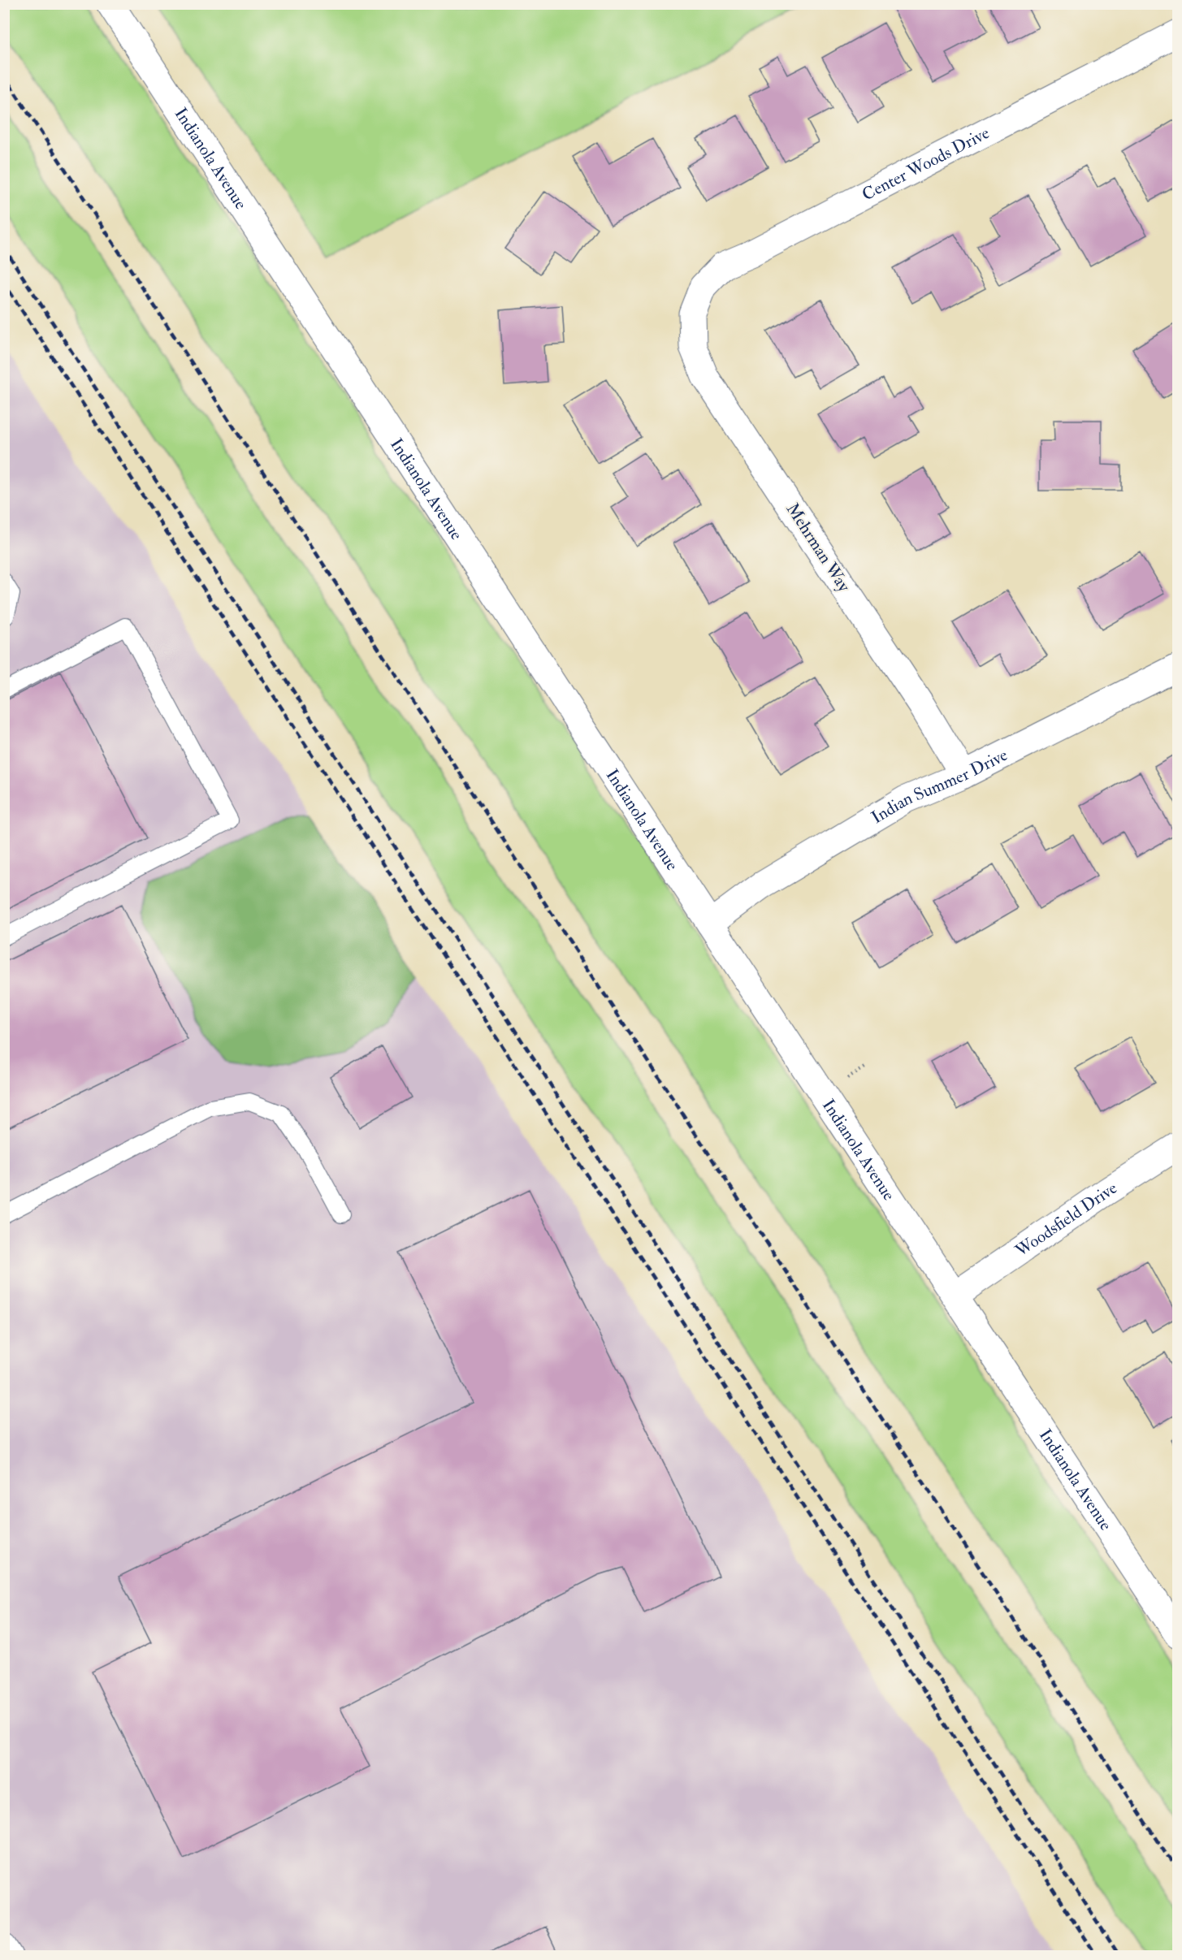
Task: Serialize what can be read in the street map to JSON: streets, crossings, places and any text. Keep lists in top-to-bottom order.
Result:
{
  "streets": {
    "main road": [
      "Indianola Avenue",
      "Center Woods Drive",
      "Mehrman Way",
      "Indian Summer Drive",
      "Woodsfield Drive"
    ]
  },
  "crossings": [
    ["Indianola Avenue", "Indian Summer Drive"],
    ["Indianola Avenue", "Woodsfield Drive"],
    ["Center Woods Drive", "Mehrman Way"],
    ["Mehrman Way", "Indian Summer Drive"]
  ]
}
